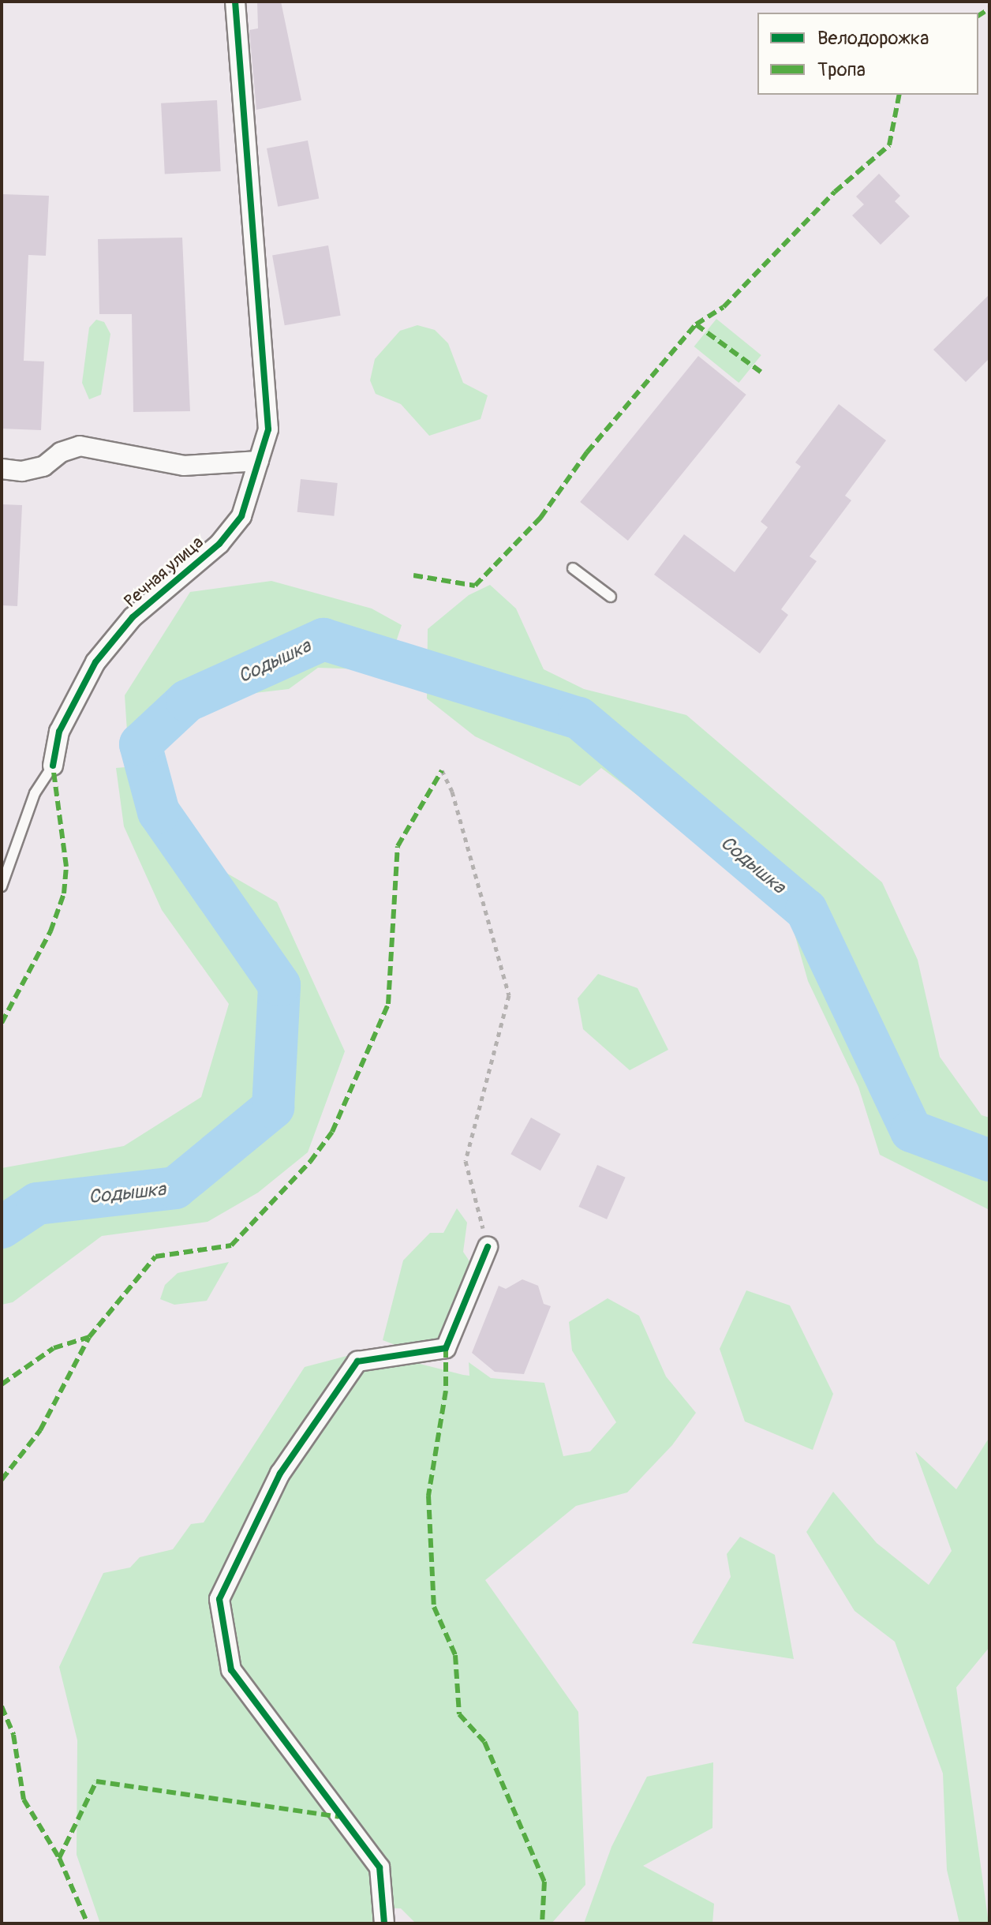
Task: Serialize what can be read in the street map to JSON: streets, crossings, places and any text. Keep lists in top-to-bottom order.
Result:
{
  "streets": {
    "street": ["Речная улица"]
  },
  "water": ["Содышка"],
  "legend": ["Велодорожка", "Тропа"]
}
